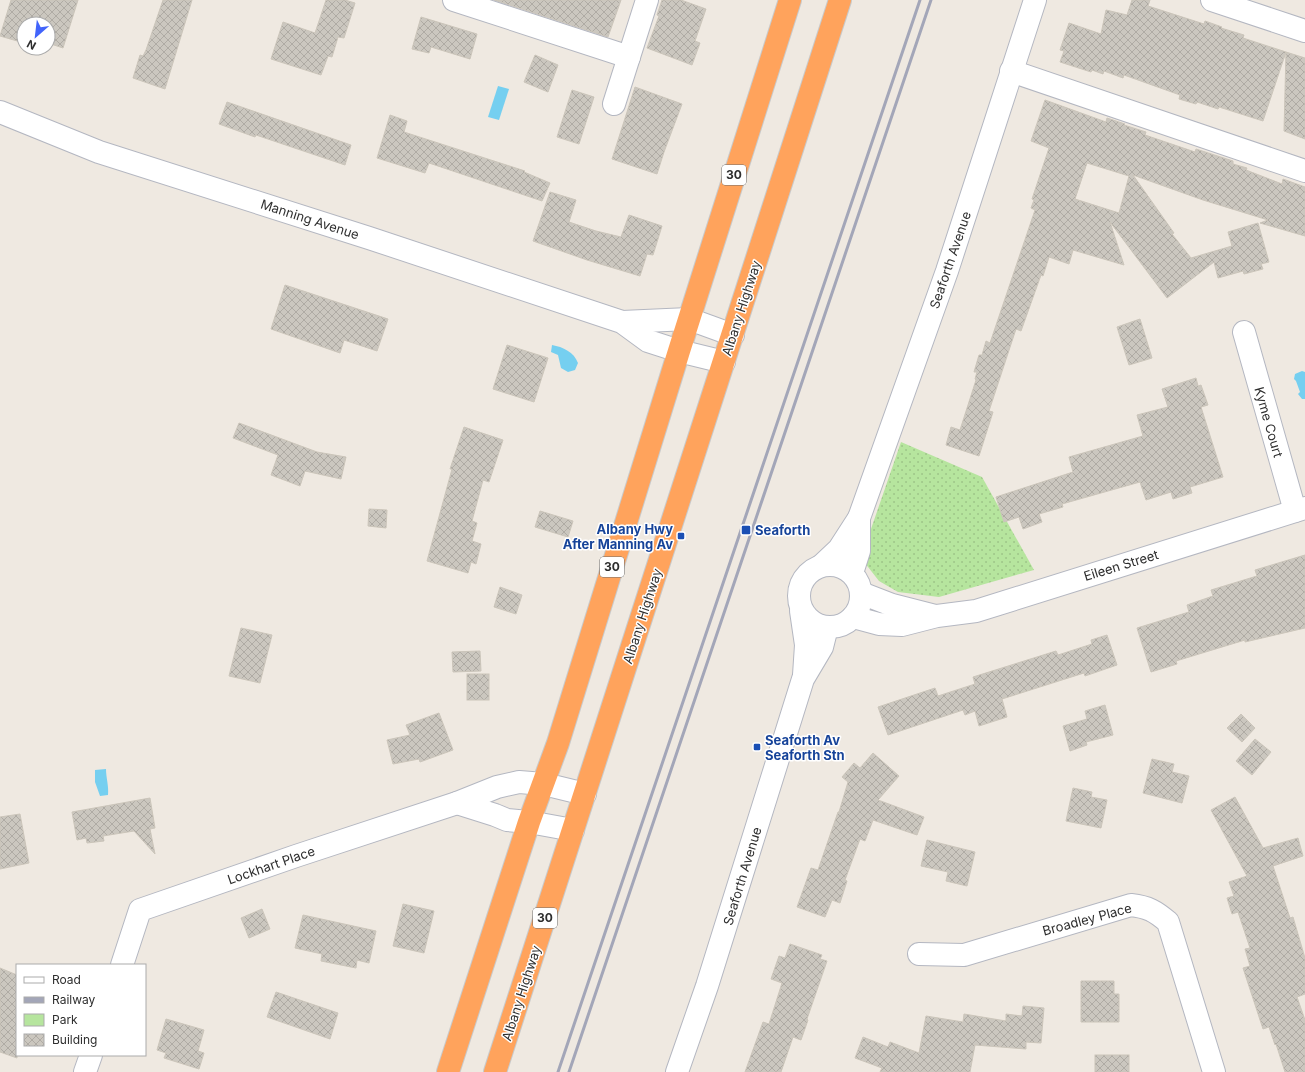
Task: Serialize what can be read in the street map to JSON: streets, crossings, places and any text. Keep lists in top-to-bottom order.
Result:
{
  "streets": {
    "highway": ["30", "Albany Highway"],
    "street": [
      "Manning Avenue",
      "Seaforth Avenue",
      "Kyme Court",
      "Eileen Street",
      "Lockhart Place",
      "Broadley Place"
    ]
  },
  "crossings": [
    ["30", "Manning Avenue"],
    ["30", "Lockhart Place"],
    ["Manning Avenue", "Albany Highway"],
    ["Seaforth Avenue", "Eileen Street"],
    ["Albany Highway", "Lockhart Place"],
    ["Kyme Court", "Eileen Street"]
  ],
  "places": {
    "transit": ["Seaforth", "Albany Hwy After Manning Av", "Seaforth Av Seaforth Stn"]
  },
  "legend": [
    "Road",
    "Railway",
    "Park",
    "Building"
  ],
  "north": "bottom left"
}
